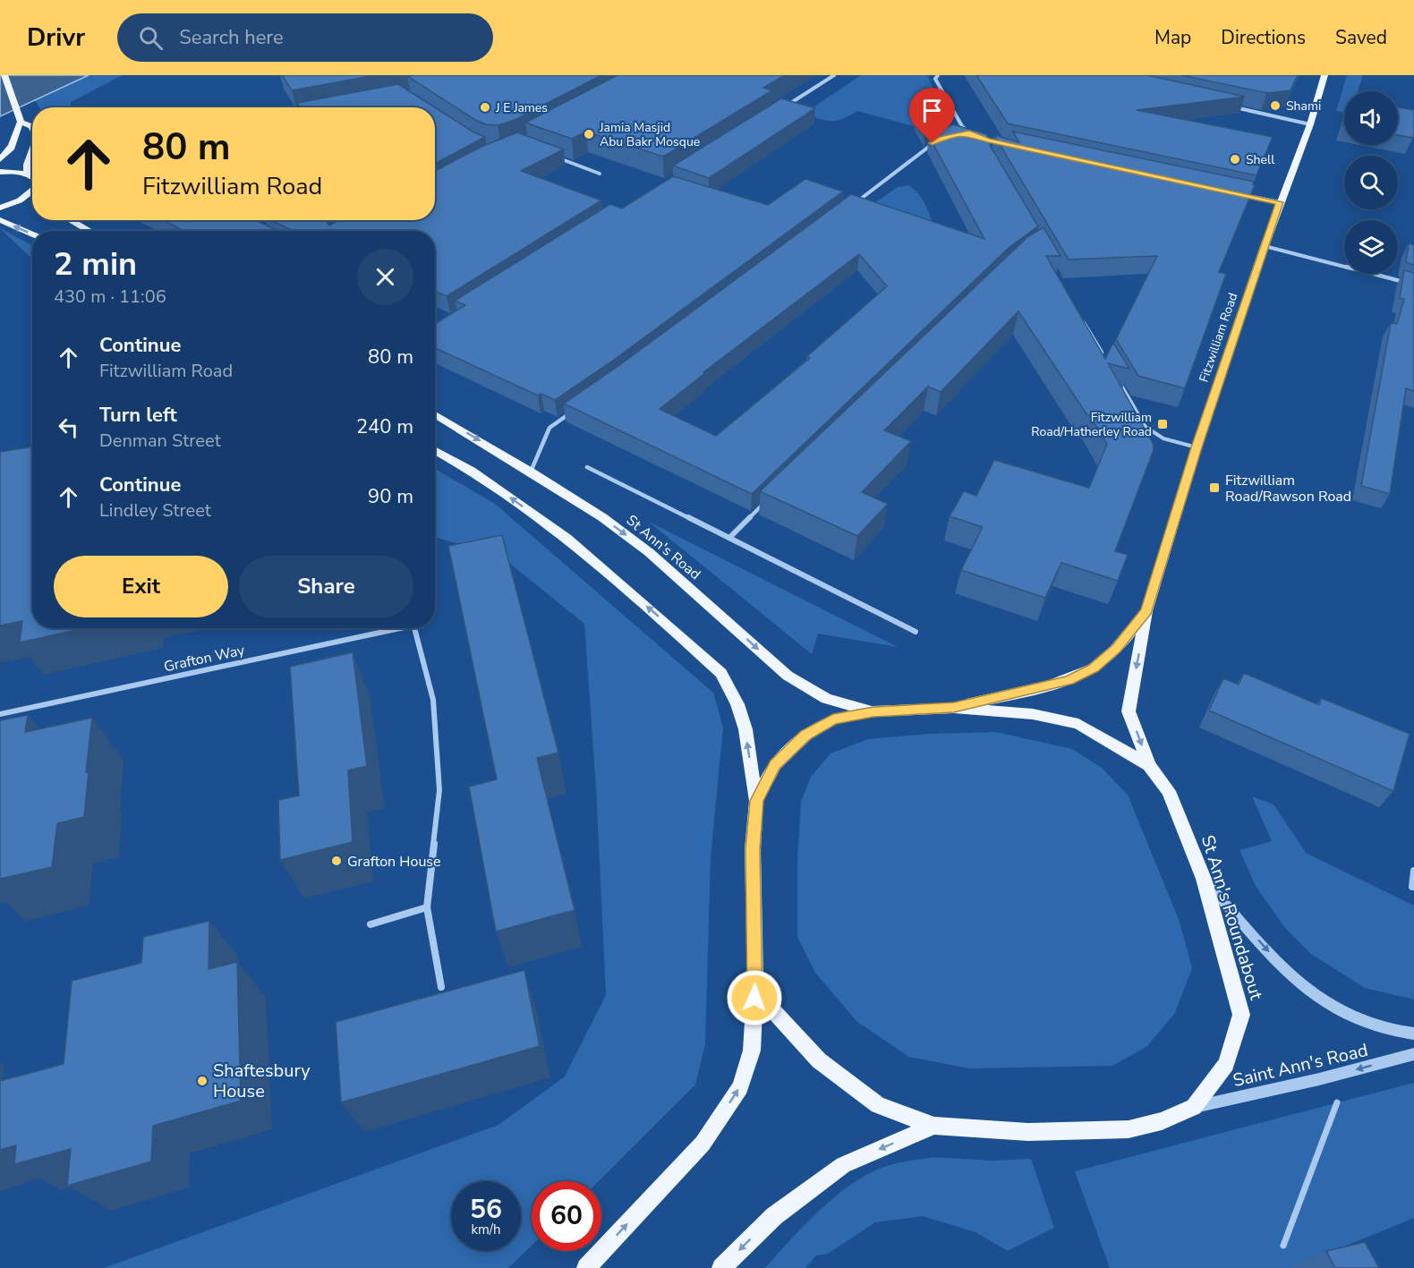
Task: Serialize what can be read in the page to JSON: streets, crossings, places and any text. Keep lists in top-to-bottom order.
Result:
{
  "streets": {
    "main road": ["Fitzwilliam Road", "St Ann's Road", "St Ann's Roundabout"],
    "street": ["Grafton Way", "Saint Ann's Road"]
  },
  "crossings": [
    ["Fitzwilliam Road", "St Ann's Roundabout"],
    ["St Ann's Road", "St Ann's Roundabout"],
    ["St Ann's Roundabout", "Saint Ann's Road"]
  ],
  "places": {
    "other": [
      "Shami",
      "J E James",
      "Jamia Masjid Abu Bakr Mosque",
      "Shell",
      "Grafton House",
      "Shaftesbury House"
    ],
    "transit": ["Fitzwilliam Road/Hatherley Road", "Fitzwilliam Road/Rawson Road"]
  },
  "page": {
    "header": "Drivr",
    "search": "Search here",
    "nav": ["Map", "Directions", "Saved"],
    "turn": ["80 m", "Fitzwilliam Road"],
    "heading": ["2 min", "430 m · 11:06"],
    "list": [
      {
        "name": "Continue",
        "note": "Fitzwilliam Road",
        "value": "80 m"
      },
      {
        "name": "Turn left",
        "note": "Denman Street",
        "value": "240 m"
      },
      {
        "name": "Continue",
        "note": "Lindley Street",
        "value": "90 m"
      }
    ],
    "buttons": ["Exit", "Share"],
    "speed": "56 km/h",
    "limit": "60"
  }
}
